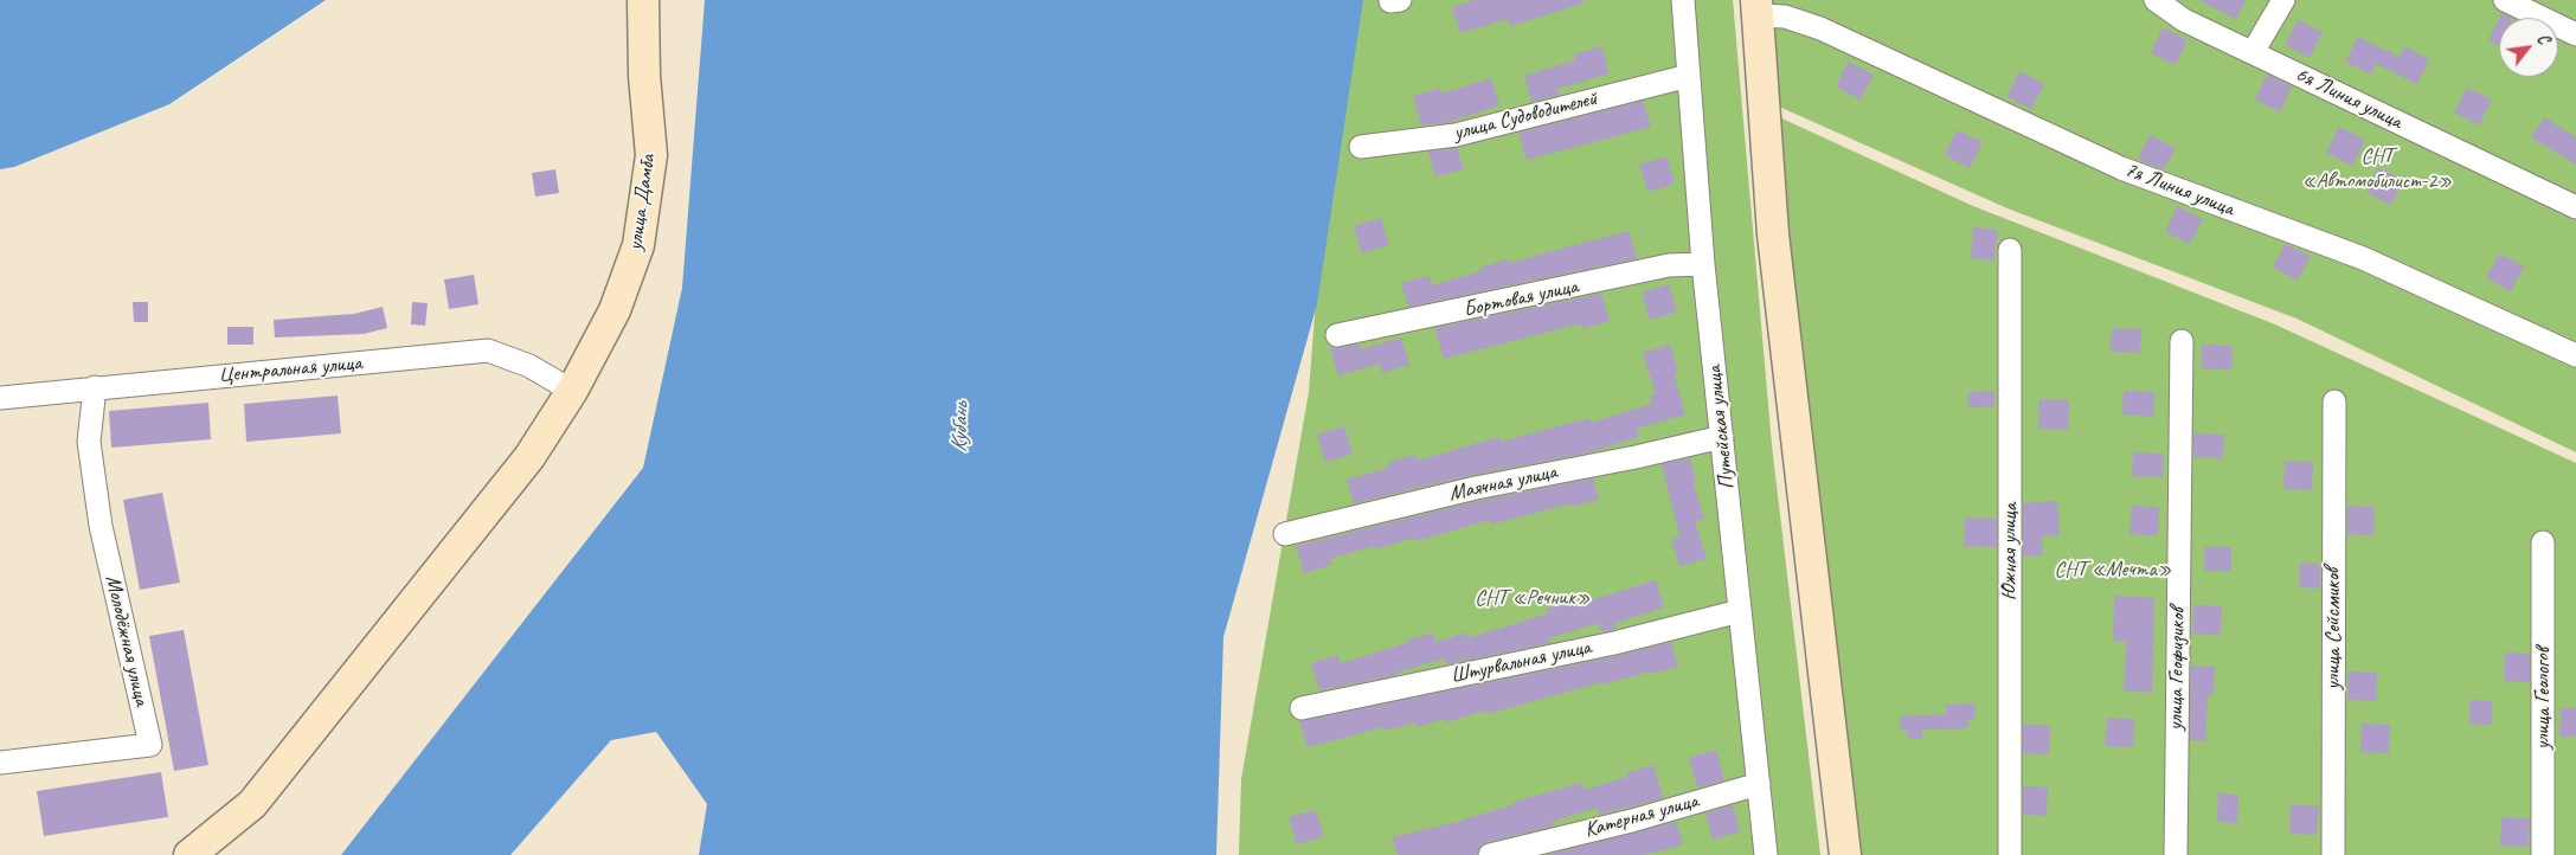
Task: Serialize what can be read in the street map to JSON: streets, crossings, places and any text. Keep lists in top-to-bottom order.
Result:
{
  "streets": {
    "street": [
      "6я Линия улица",
      "улица Судоводителей",
      "7я Линия улица",
      "улица Дамба",
      "Бортовая улица",
      "Центральная улица",
      "Путейская улица",
      "Маячная улица",
      "Южная улица",
      "улица Сейсмиков",
      "Молодёжная улица",
      "Штурвальная улица",
      "улица Геофизиков",
      "улица Геологов",
      "Катерная улица"
    ]
  },
  "crossings": [
    ["улица Судоводителей", "Путейская улица"],
    ["улица Дамба", "Центральная улица"],
    ["Бортовая улица", "Путейская улица"],
    ["Центральная улица", "Молодёжная улица"],
    ["Путейская улица", "Маячная улица"],
    ["Путейская улица", "Штурвальная улица"],
    ["Путейская улица", "Катерная улица"]
  ],
  "water": ["Кубань"],
  "parks": ["СНТ «Автомобилист-2»", "СНТ «Мечта»", "СНТ «Речник»"],
  "north": "top right"
}
